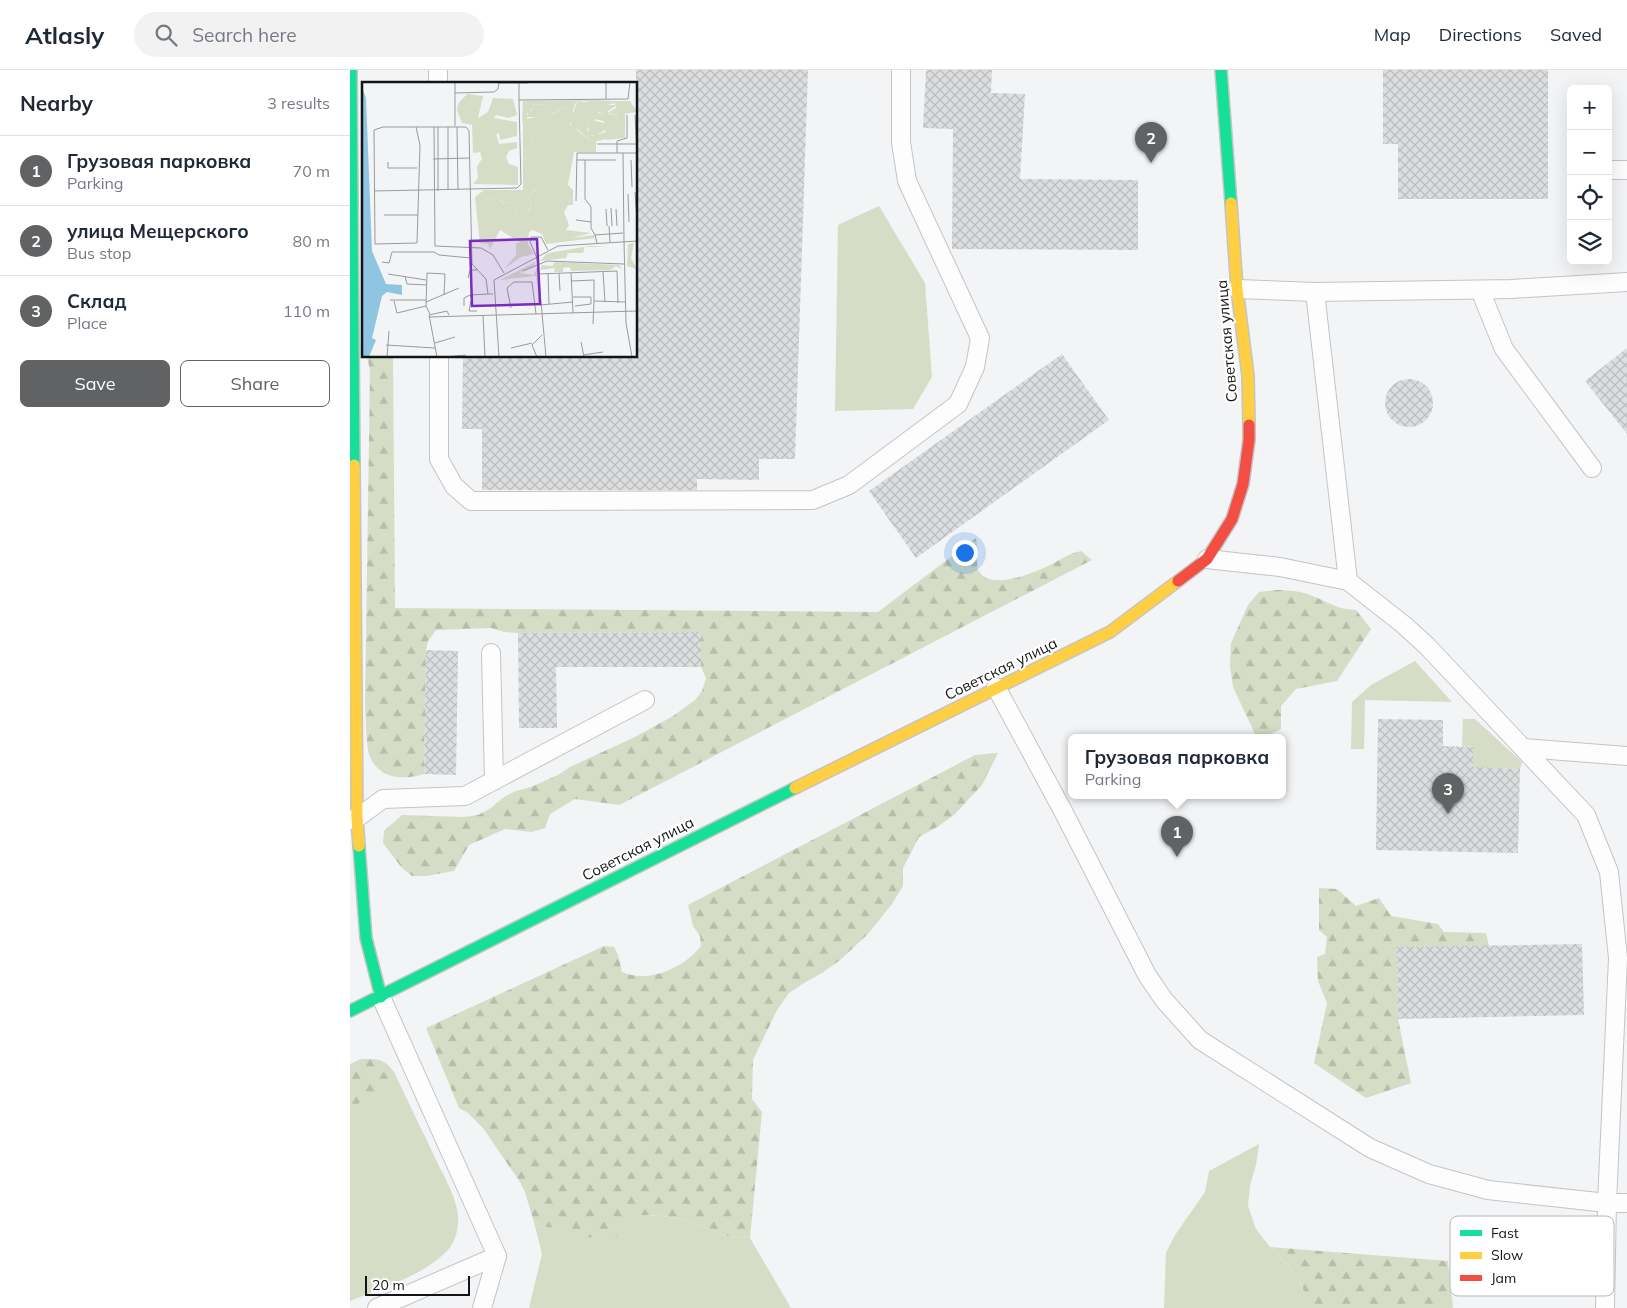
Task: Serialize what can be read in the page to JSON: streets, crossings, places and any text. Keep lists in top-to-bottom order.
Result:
{
  "streets": {
    "main road": ["Советская улица"]
  },
  "legend": ["Fast", "Slow", "Jam"],
  "scale_bar": "20 m",
  "page": {
    "header": "Atlasly",
    "search": "Search here",
    "nav": ["Map", "Directions", "Saved"],
    "heading": ["Nearby", "3 results"],
    "map_buttons": ["+", "−"],
    "pins": ["2", "3", "1"],
    "list": [
      {
        "mark": "1",
        "name": "Грузовая парковка",
        "note": "Parking",
        "value": "70 m"
      },
      {
        "mark": "2",
        "name": "улица Мещерского",
        "note": "Bus stop",
        "value": "80 m"
      },
      {
        "mark": "3",
        "name": "Склад",
        "note": "Place",
        "value": "110 m"
      }
    ],
    "buttons": ["Save", "Share"],
    "popup": ["Грузовая парковка", "Parking"],
    "scale": "20 m"
  }
}
